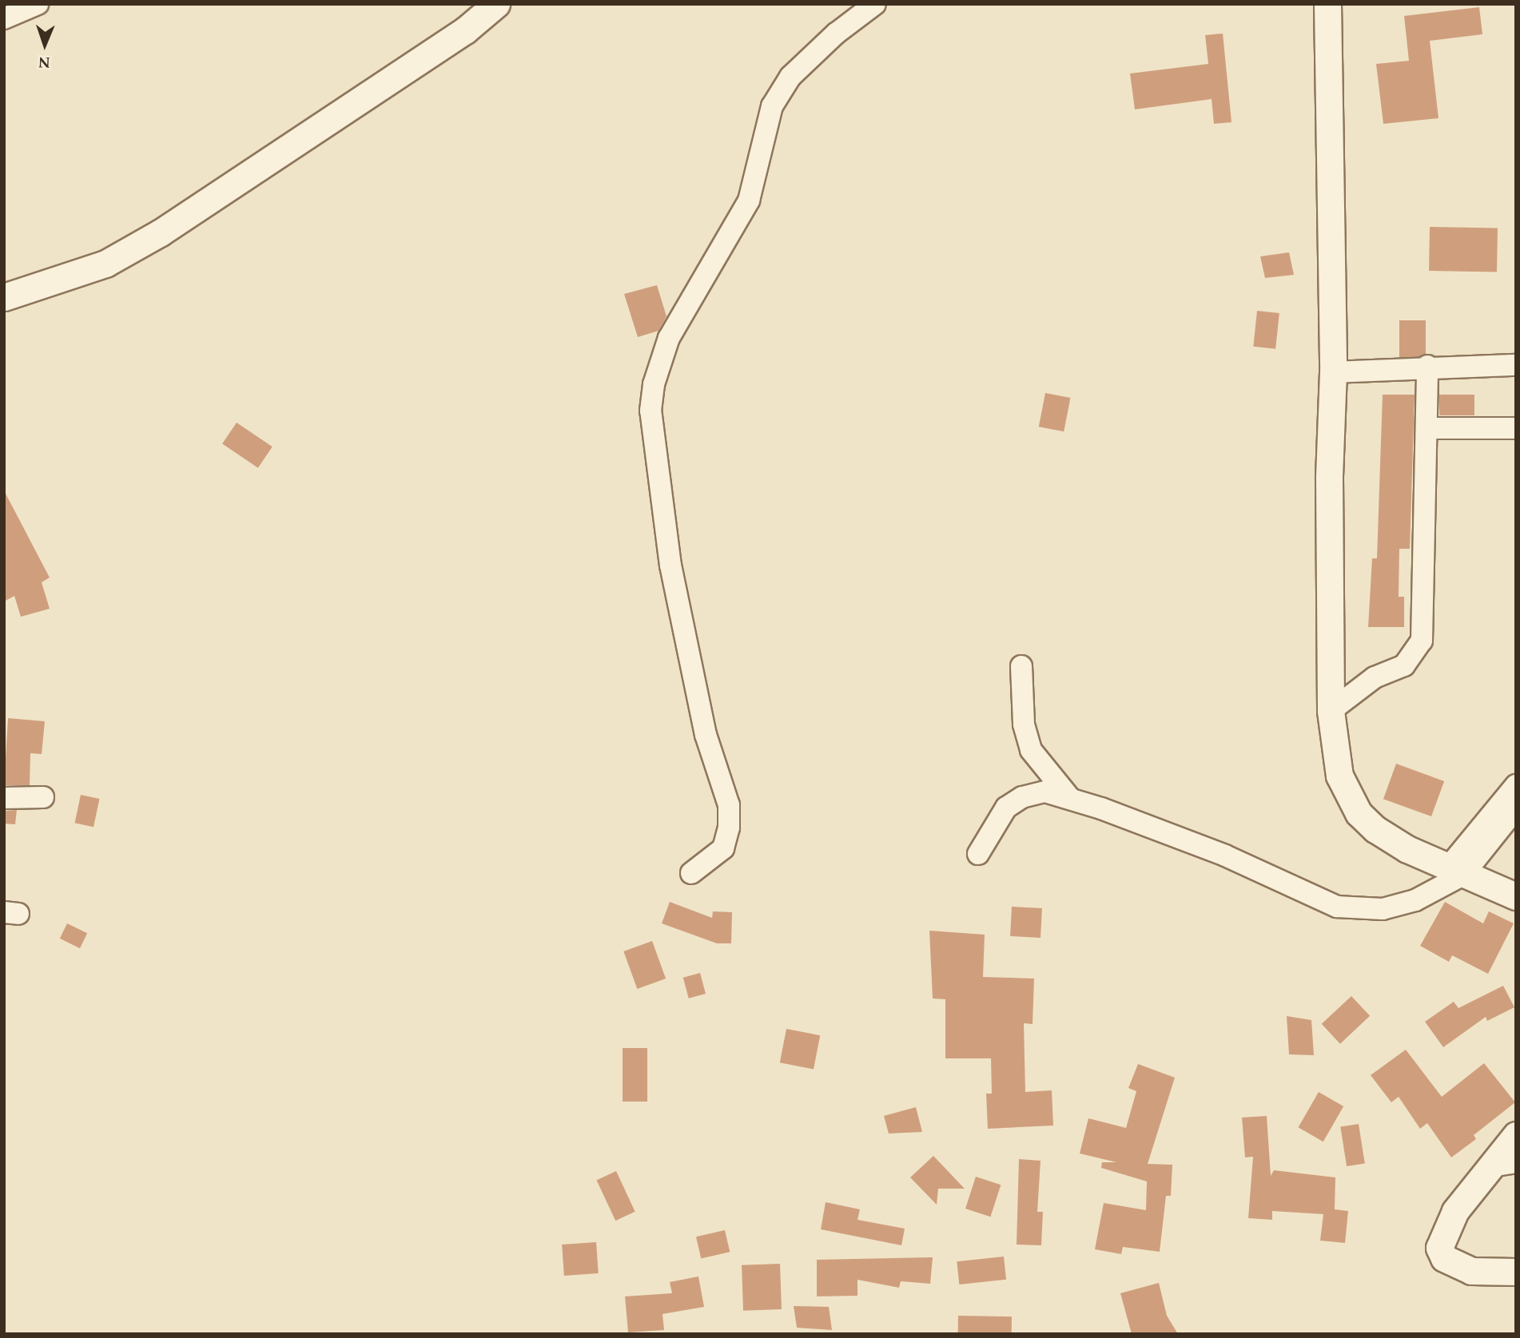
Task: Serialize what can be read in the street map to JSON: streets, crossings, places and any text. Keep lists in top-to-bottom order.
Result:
{
  "north": "bottom"
}
